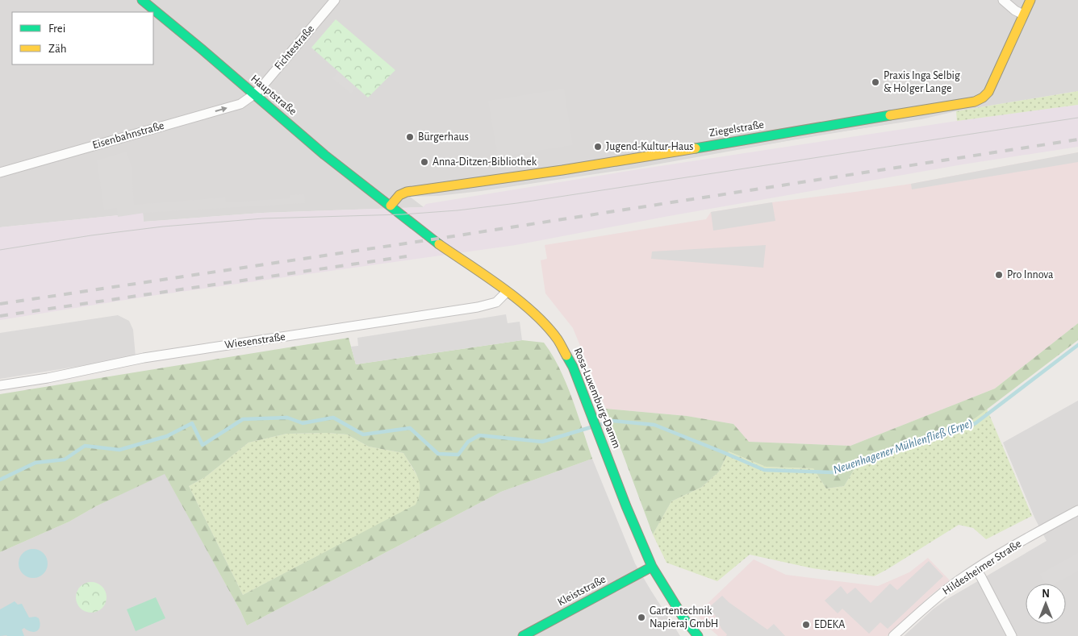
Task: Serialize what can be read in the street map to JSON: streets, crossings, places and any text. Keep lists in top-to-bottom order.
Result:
{
  "streets": {
    "main road": [
      "Hauptstraße",
      "Ziegelstraße",
      "Rosa-Luxemburg-Damm",
      "Kleiststraße"
    ],
    "street": [
      "Fichtestraße",
      "Eisenbahnstraße",
      "Wiesenstraße",
      "Hildesheimer Straße"
    ]
  },
  "crossings": [
    ["Fichtestraße", "Hauptstraße"],
    ["Fichtestraße", "Eisenbahnstraße"],
    ["Hauptstraße", "Ziegelstraße"],
    ["Hauptstraße", "Eisenbahnstraße"],
    ["Hauptstraße", "Rosa-Luxemburg-Damm"],
    ["Ziegelstraße", "Rosa-Luxemburg-Damm"],
    ["Wiesenstraße", "Rosa-Luxemburg-Damm"],
    ["Rosa-Luxemburg-Damm", "Kleiststraße"]
  ],
  "one_way": ["Eisenbahnstraße"],
  "water": ["Neuenhagener Mühlenfließ (Erpe)"],
  "places": [
    "Praxis Inga Selbig & Holger Lange",
    "Bürgerhaus",
    "Jugend-Kultur-Haus",
    "Anna-Ditzen-Bibliothek",
    "Pro Innova",
    "Gartentechnik Napieraj GmbH",
    "EDEKA"
  ],
  "legend": ["Frei", "Zäh"],
  "north": "top"
}
